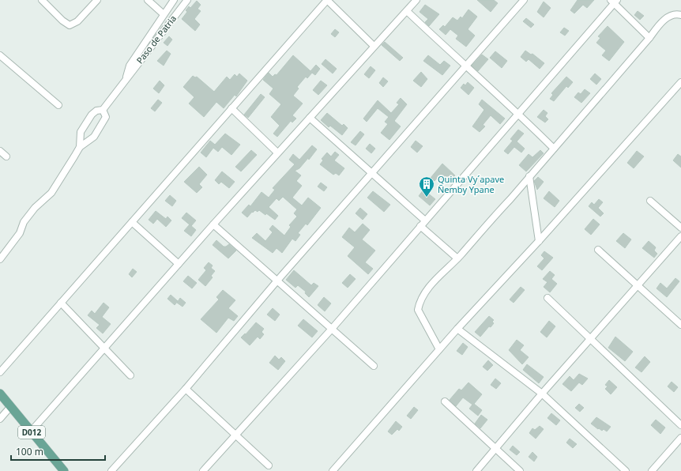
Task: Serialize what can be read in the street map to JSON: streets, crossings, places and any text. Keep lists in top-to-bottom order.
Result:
{
  "streets": {
    "main road": ["D012"],
    "street": ["Paso de Patria"]
  },
  "places": {
    "building": ["Quinta Vy´apave Ñemby Ypane"]
  },
  "scale_bar": "100 m"
}
